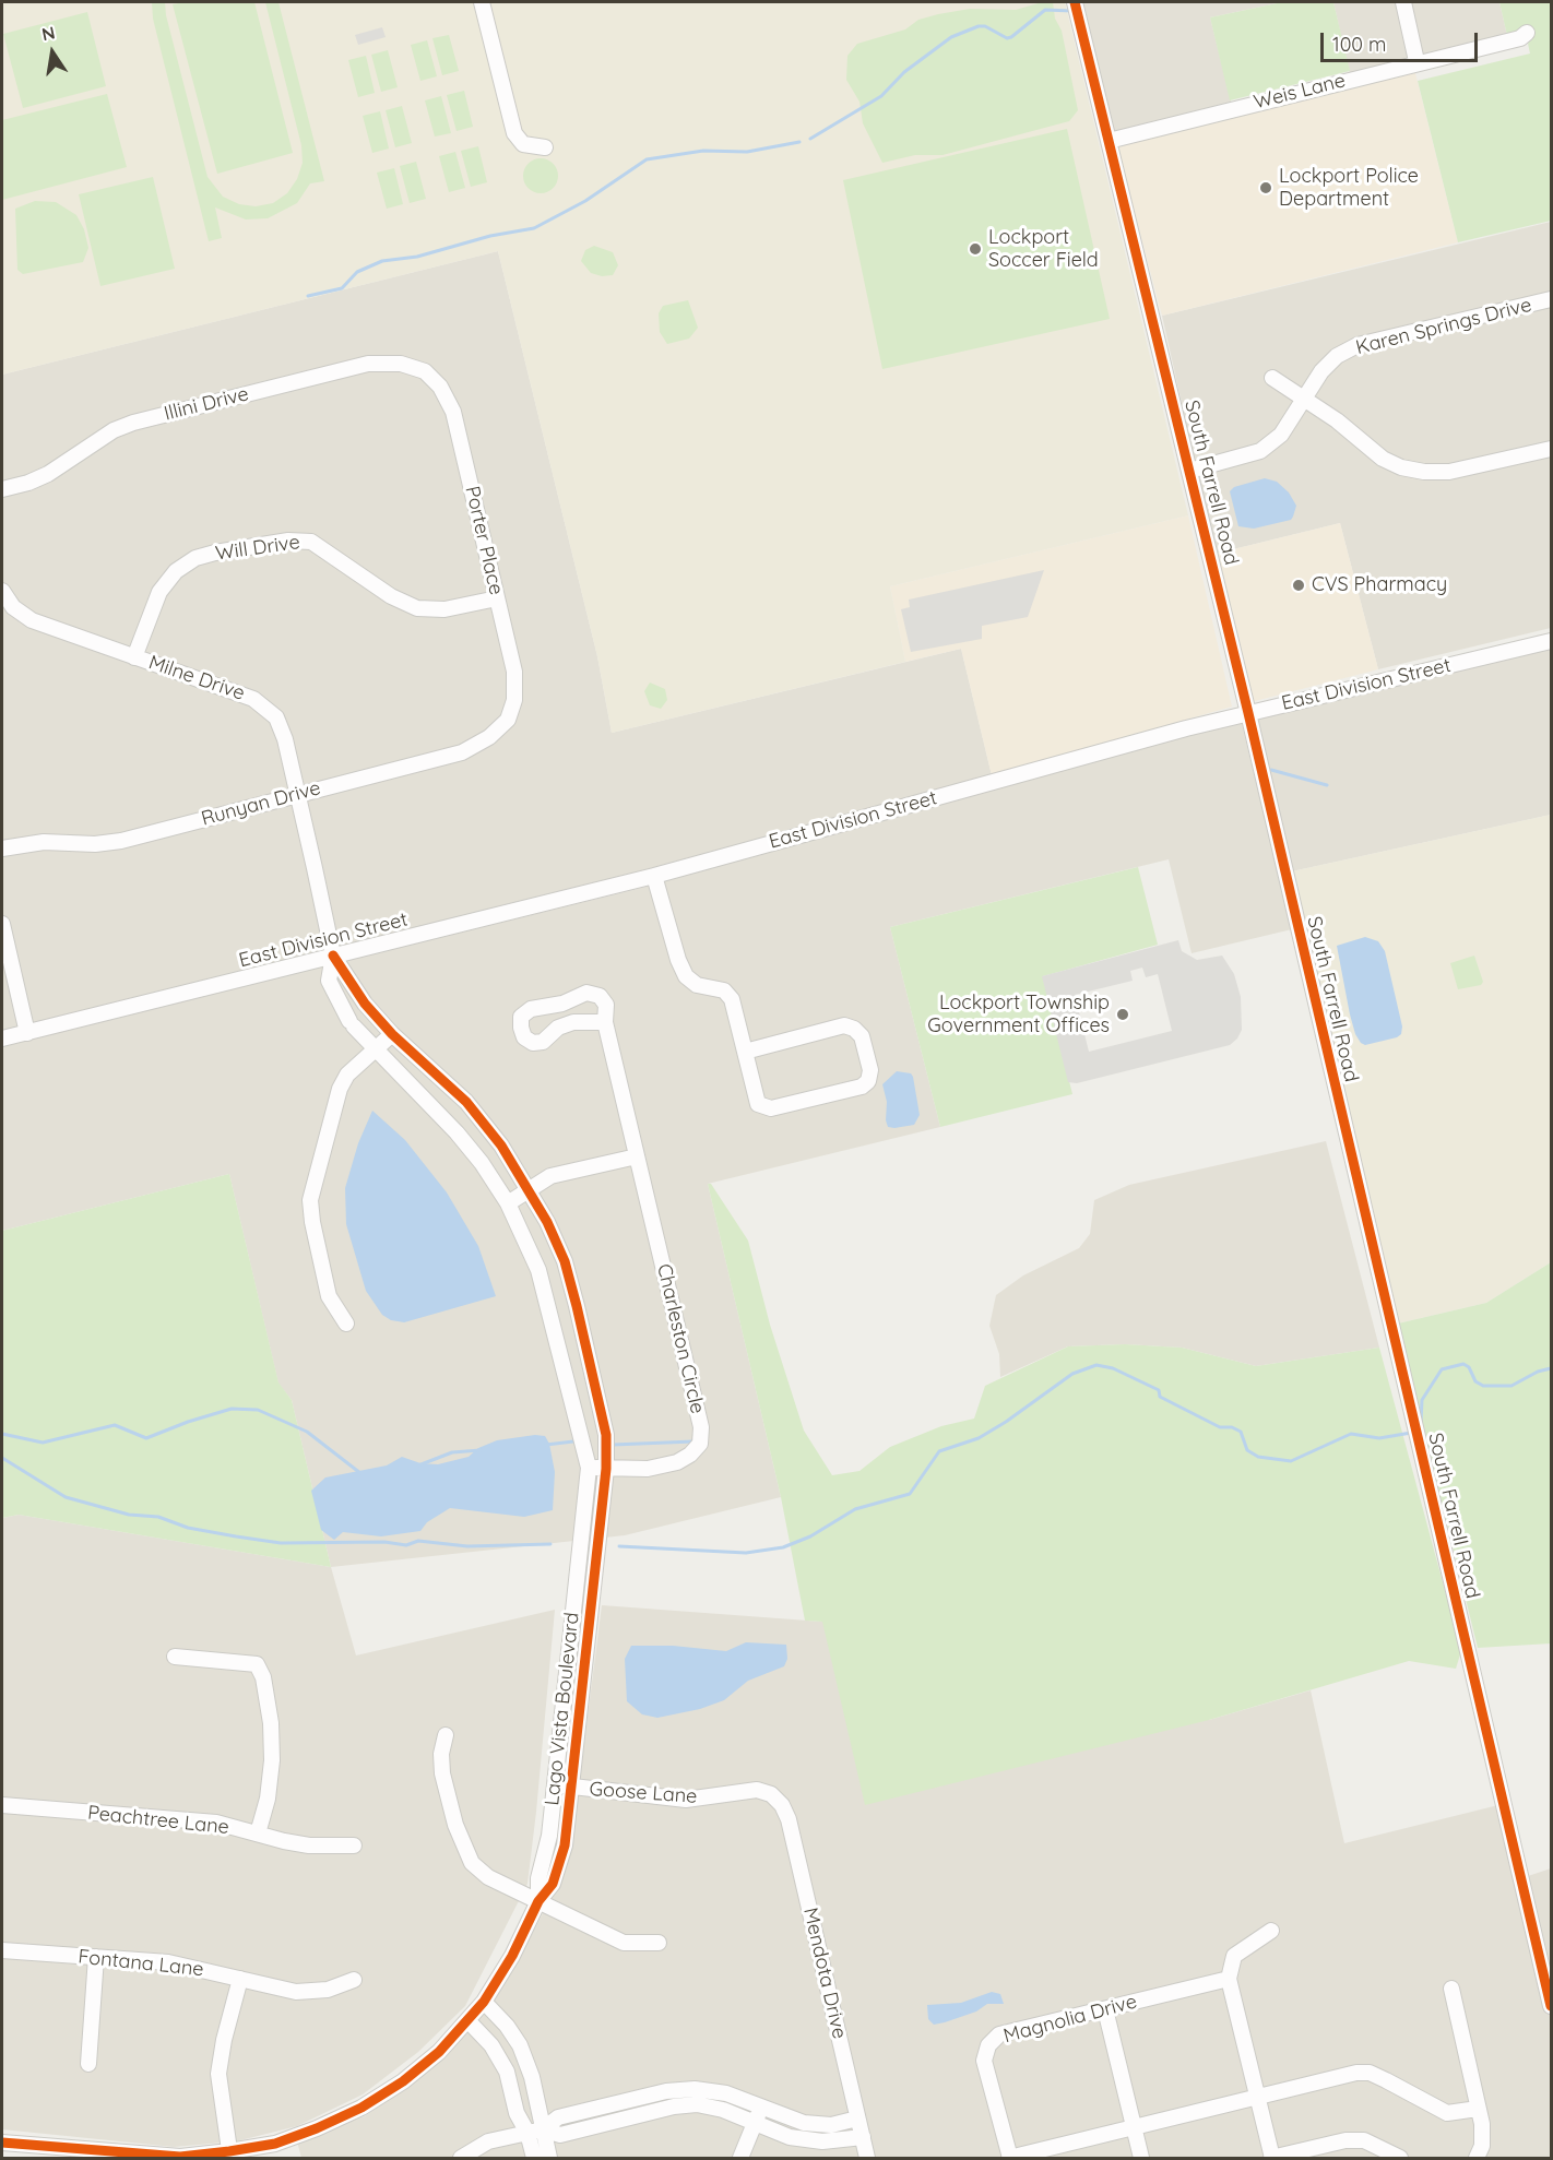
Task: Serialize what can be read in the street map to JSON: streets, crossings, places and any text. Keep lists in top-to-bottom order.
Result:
{
  "streets": {
    "street": [
      "Weis Lane",
      "Karen Springs Drive",
      "Illini Drive",
      "South Farrell Road",
      "Porter Place",
      "Will Drive",
      "Milne Drive",
      "East Division Street",
      "Runyan Drive",
      "Charleston Circle",
      "Lago Vista Boulevard",
      "Goose Lane",
      "Peachtree Lane",
      "Fontana Lane",
      "Mendota Drive",
      "Magnolia Drive"
    ]
  },
  "crossings": [
    ["Weis Lane", "South Farrell Road"],
    ["Karen Springs Drive", "South Farrell Road"],
    ["Illini Drive", "Porter Place"],
    ["South Farrell Road", "East Division Street"],
    ["Porter Place", "Will Drive"],
    ["Porter Place", "Runyan Drive"],
    ["Will Drive", "Milne Drive"],
    ["Milne Drive", "East Division Street"],
    ["Milne Drive", "Runyan Drive"],
    ["Milne Drive", "Lago Vista Boulevard"],
    ["East Division Street", "Lago Vista Boulevard"],
    ["Charleston Circle", "Lago Vista Boulevard"],
    ["Lago Vista Boulevard", "Goose Lane"],
    ["Goose Lane", "Mendota Drive"]
  ],
  "places": [
    "Lockport Police Department",
    "Lockport Soccer Field",
    "CVS Pharmacy",
    "Lockport Township Government Offices"
  ],
  "scale_bar": "100 m",
  "north": "top"
}
